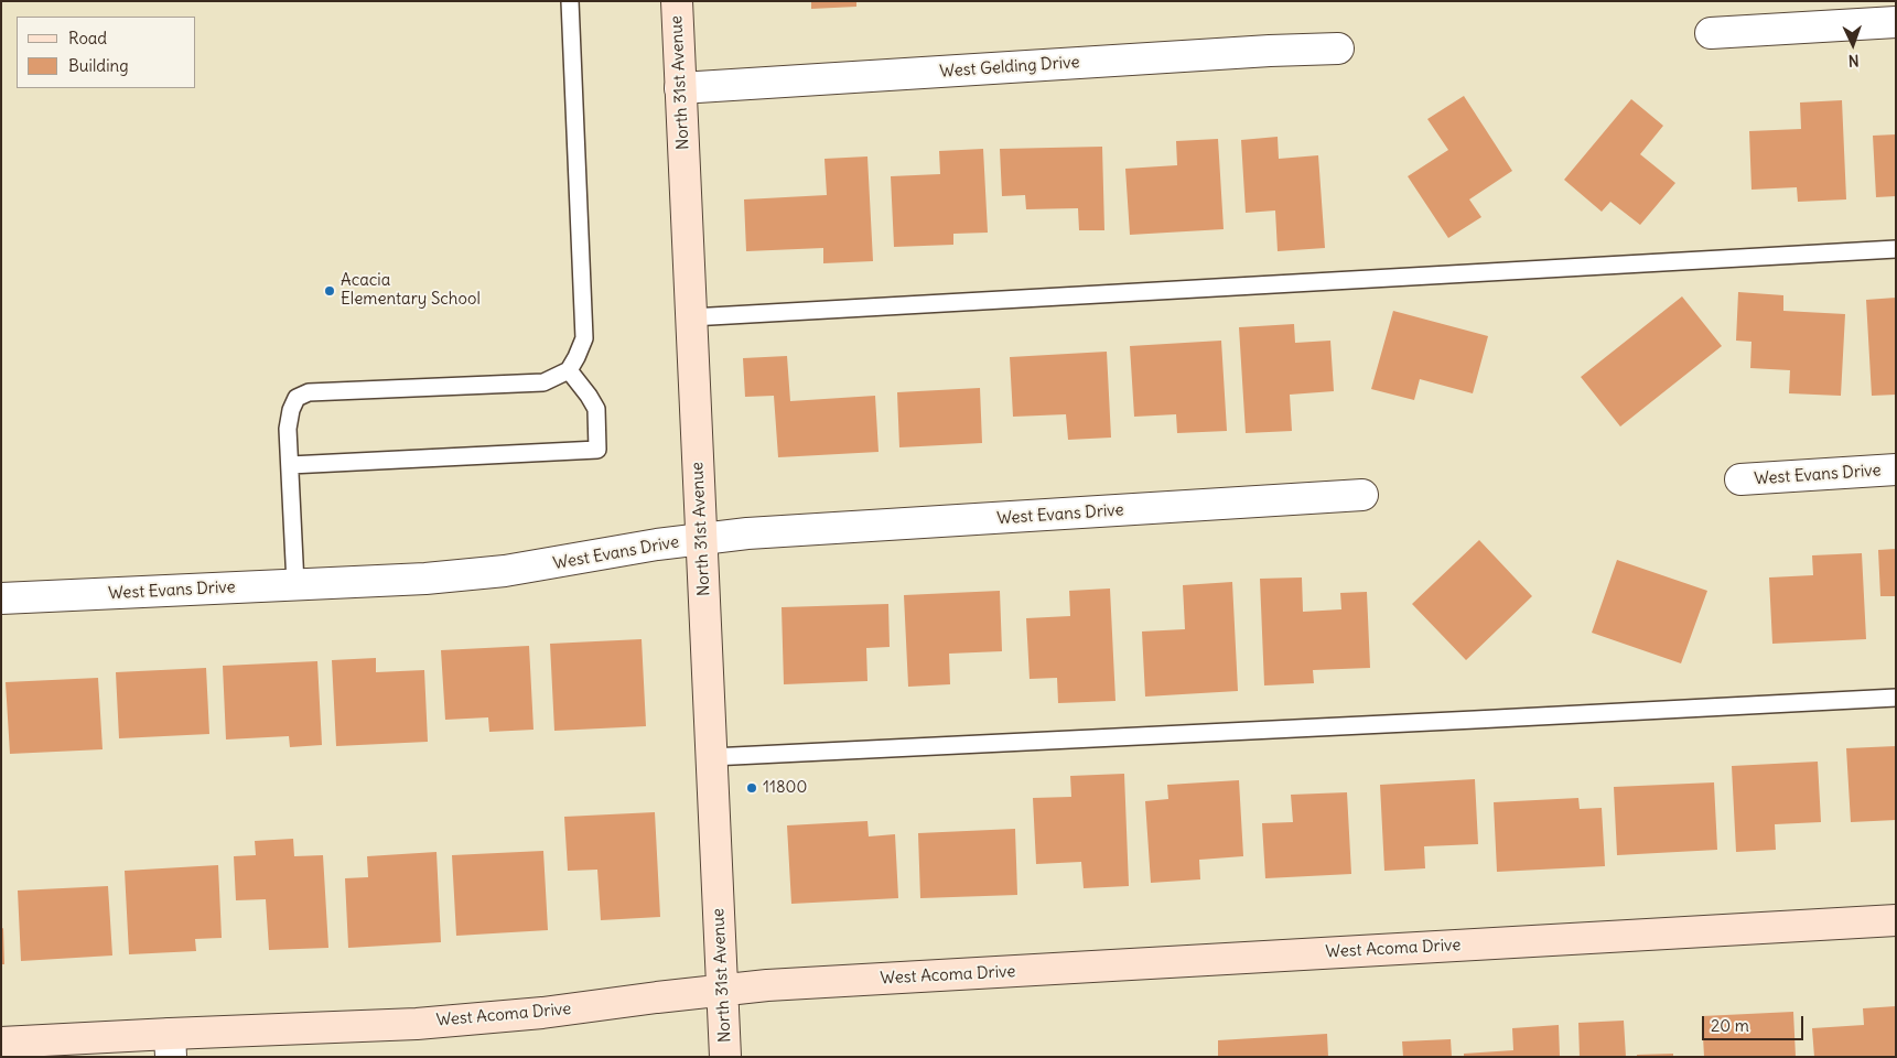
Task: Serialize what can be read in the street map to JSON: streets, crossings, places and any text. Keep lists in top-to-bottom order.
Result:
{
  "streets": {
    "street": [
      "West Gelding Drive",
      "North 31st Avenue",
      "West Evans Drive",
      "West Acoma Drive"
    ]
  },
  "crossings": [
    ["West Gelding Drive", "North 31st Avenue"],
    ["North 31st Avenue", "West Evans Drive"],
    ["North 31st Avenue", "West Acoma Drive"]
  ],
  "places": ["Acacia Elementary School", "11800"],
  "legend": ["Road", "Building"],
  "scale_bar": "20 m",
  "north": "bottom"
}
